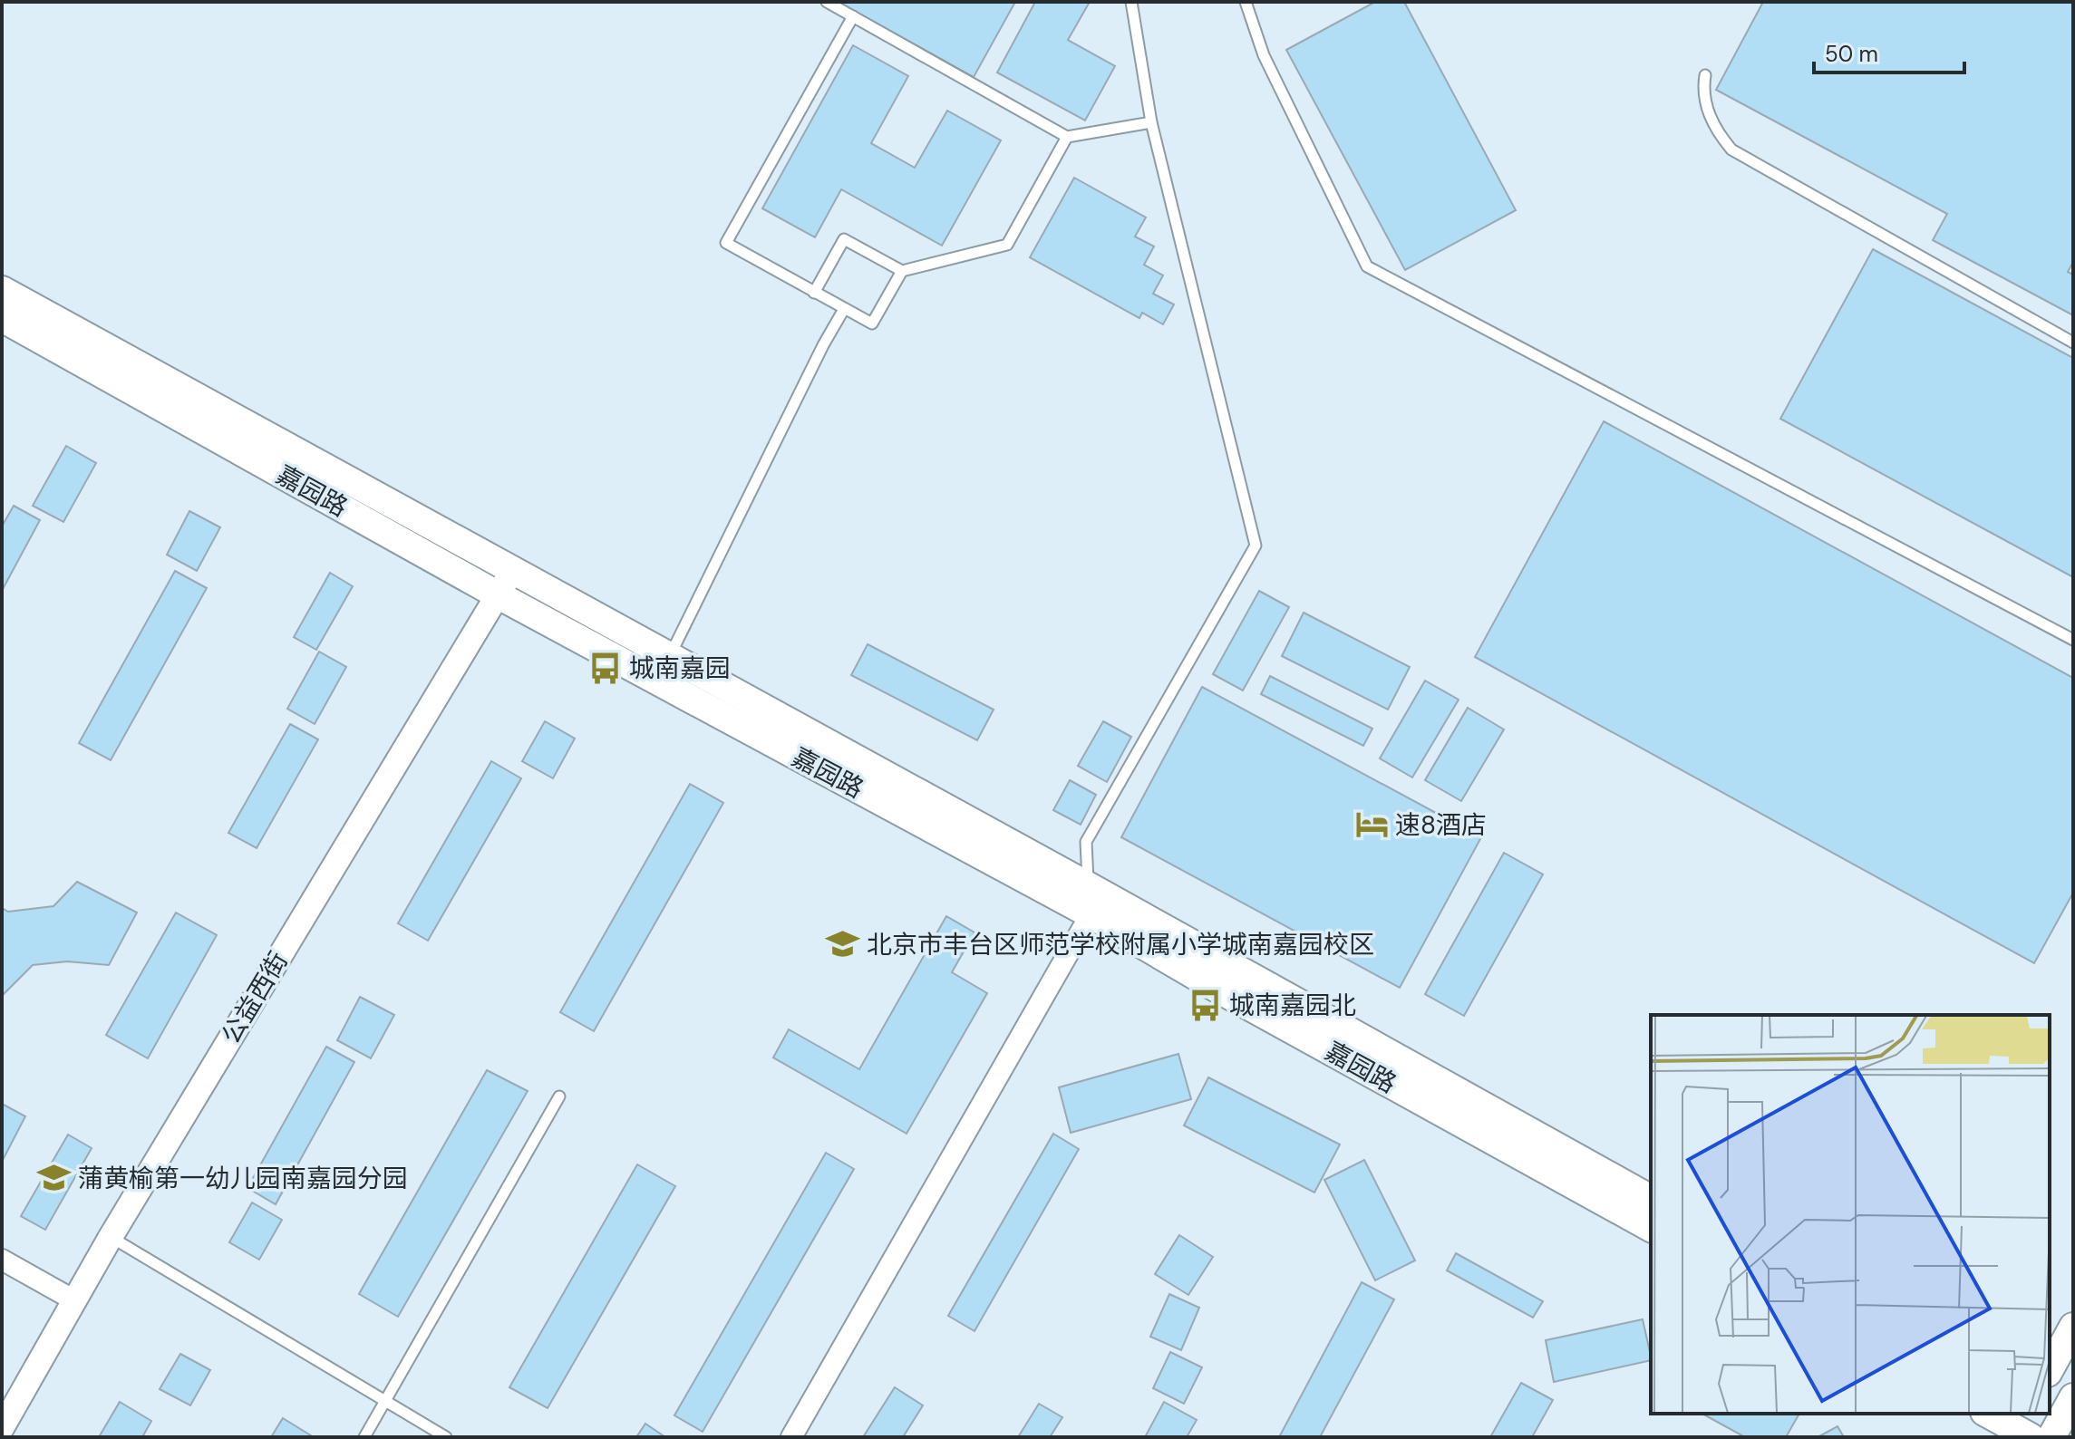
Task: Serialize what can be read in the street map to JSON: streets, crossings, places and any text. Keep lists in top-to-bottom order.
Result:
{
  "streets": {
    "main road": ["嘉园路"],
    "street": ["公益西街"]
  },
  "crossings": [
    ["嘉园路", "公益西街"]
  ],
  "places": {
    "bus stop": ["城南嘉园", "城南嘉园北"],
    "hotel": ["速8酒店"],
    "school or university": ["北京市丰台区师范学校附属小学城南嘉园校区", "蒲黄榆第一幼儿园南嘉园分园"]
  },
  "scale_bar": "50 m"
}
